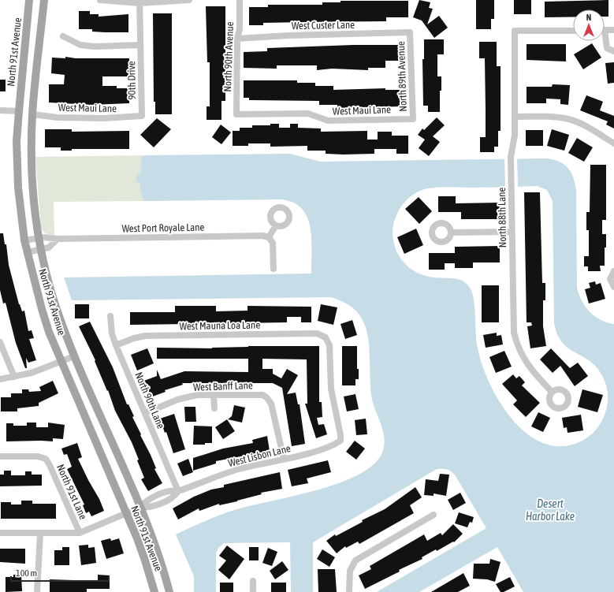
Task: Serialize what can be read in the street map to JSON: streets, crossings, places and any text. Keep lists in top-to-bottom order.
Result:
{
  "streets": {
    "main road": ["North 91st Avenue"],
    "street": [
      "West Custer Lane",
      "North 90th Avenue",
      "North 89th Avenue",
      "90th Drive",
      "West Maui Lane",
      "North 88th Lane",
      "West Port Royale Lane",
      "West Mauna Loa Lane",
      "West Banff Lane",
      "North 90th Lane",
      "West Lisbon Lane",
      "North 91st Lane"
    ]
  },
  "crossings": [
    ["West Custer Lane", "North 90th Avenue"],
    ["West Custer Lane", "North 89th Avenue"],
    ["North 91st Avenue", "West Maui Lane"],
    ["North 91st Avenue", "West Port Royale Lane"],
    ["North 91st Avenue", "West Lisbon Lane"],
    ["North 90th Avenue", "West Maui Lane"],
    ["North 89th Avenue", "West Maui Lane"],
    ["90th Drive", "West Maui Lane"],
    ["West Mauna Loa Lane", "North 90th Lane"],
    ["West Mauna Loa Lane", "West Lisbon Lane"],
    ["West Banff Lane", "North 90th Lane"],
    ["West Banff Lane", "West Lisbon Lane"],
    ["North 90th Lane", "West Lisbon Lane"],
    ["West Lisbon Lane", "North 91st Lane"]
  ],
  "water": ["Desert Harbor Lake"],
  "scale_bar": "100 m",
  "north": "top"
}
